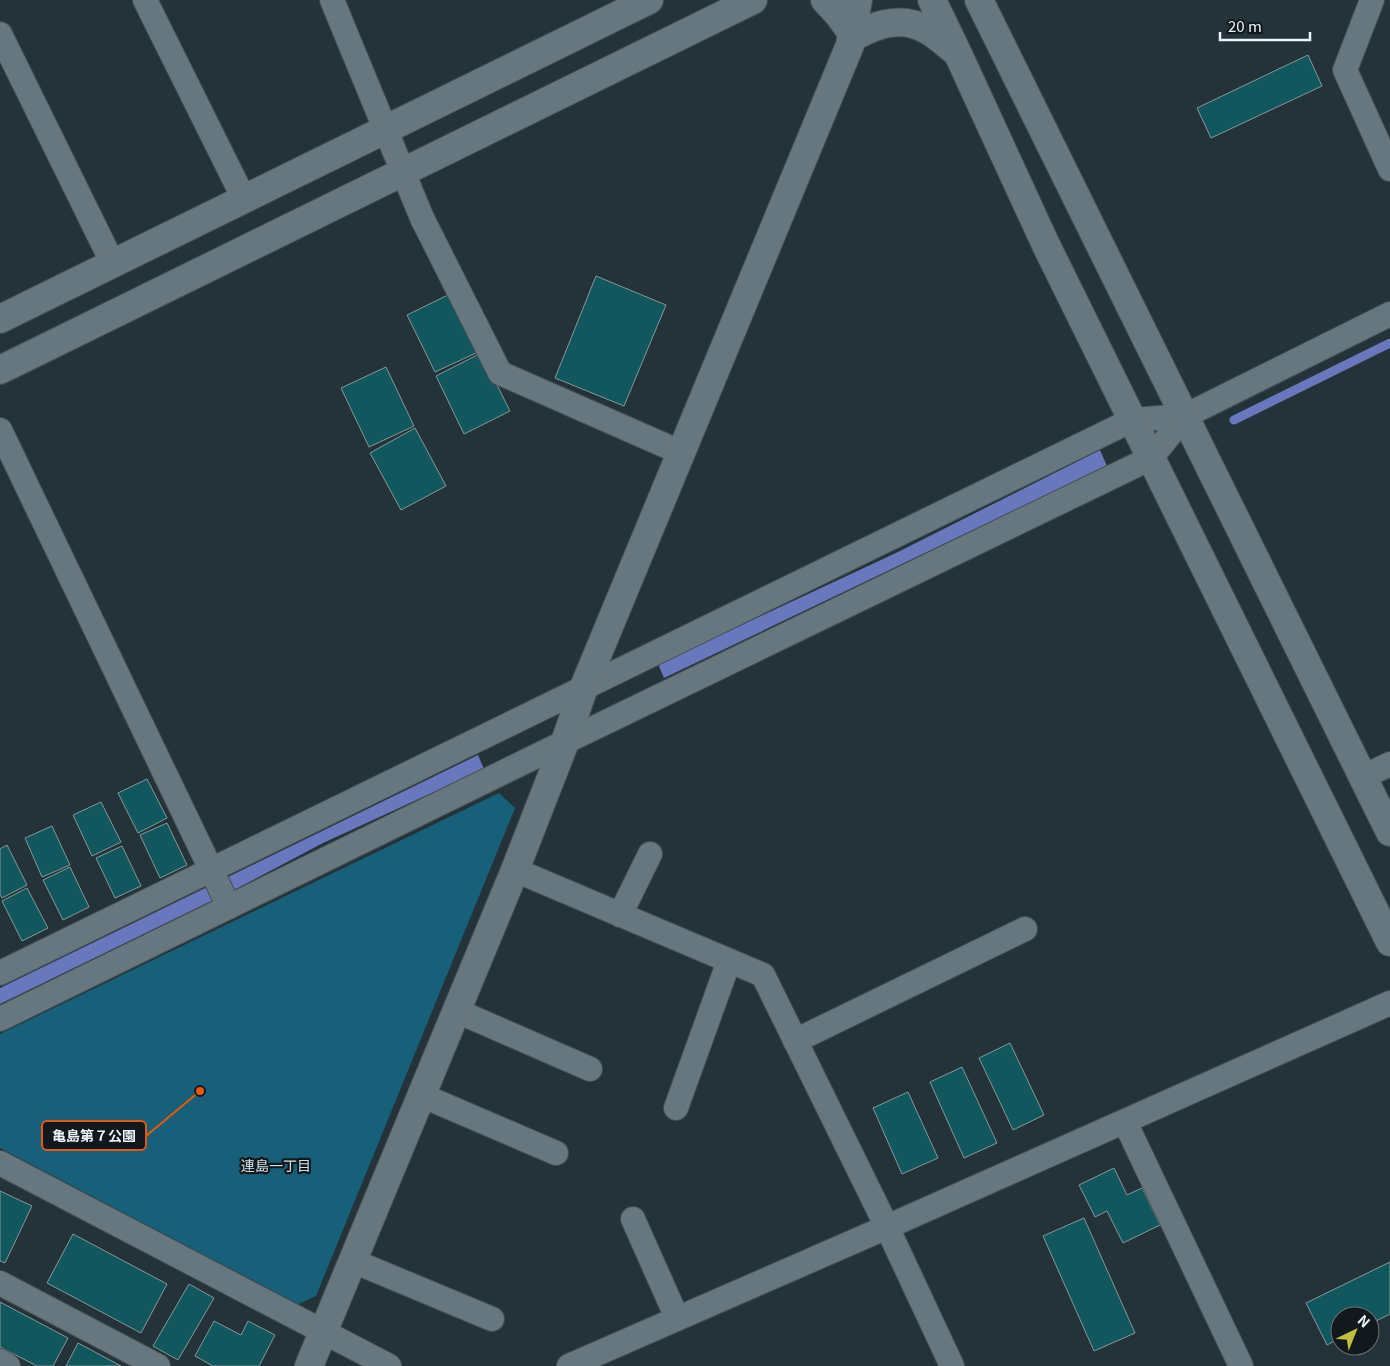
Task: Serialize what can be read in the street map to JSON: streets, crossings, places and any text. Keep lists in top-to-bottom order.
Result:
{
  "districts": ["連島一丁目"],
  "places": ["亀島第７公園"],
  "scale_bar": "20 m",
  "north": "top right"
}
